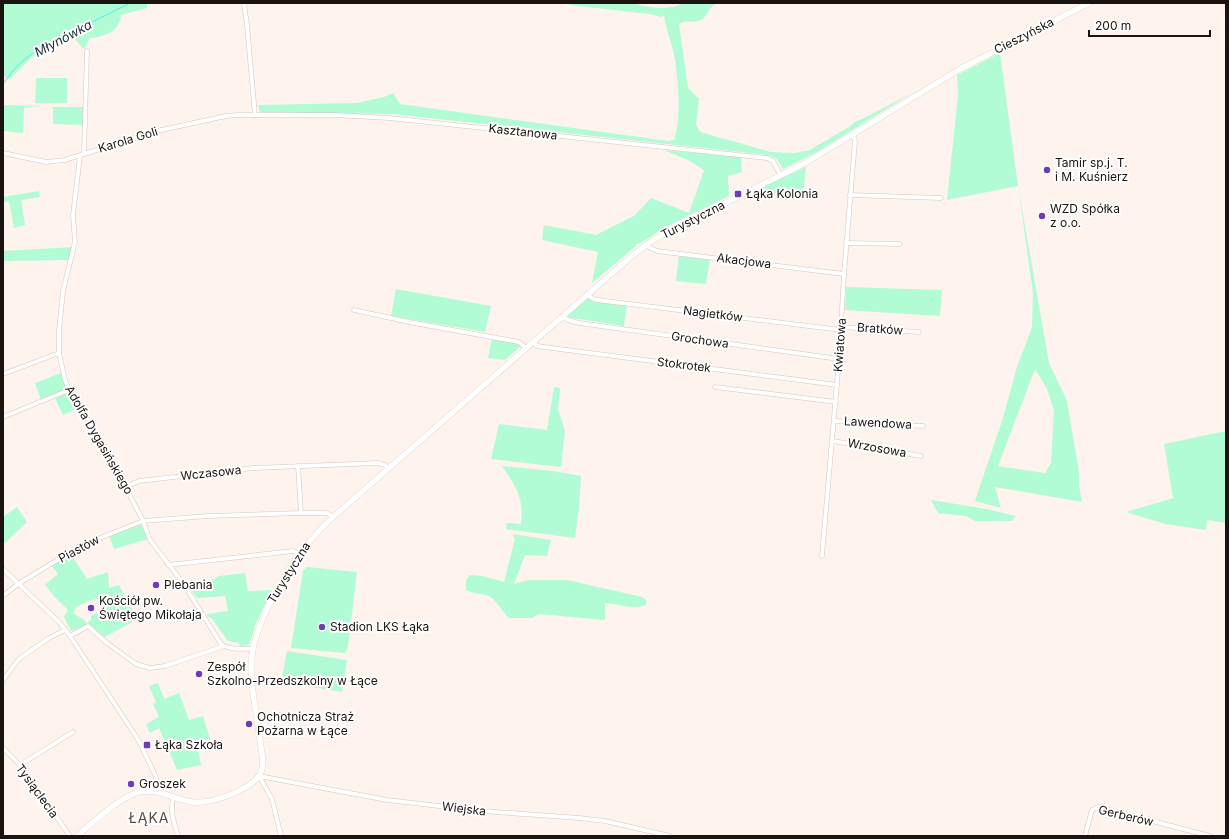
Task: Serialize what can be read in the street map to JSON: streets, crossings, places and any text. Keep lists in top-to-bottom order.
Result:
{
  "streets": {
    "main road": ["Cieszyńska", "Turystyczna"],
    "street": [
      "Kasztanowa",
      "Karola Goli",
      "Akacjowa",
      "Nagietków",
      "Bratków",
      "Grochowa",
      "Kwiatowa",
      "Stokrotek",
      "Lawendowa",
      "Adolfa Dygasińskiego",
      "Wrzosowa",
      "Wczasowa",
      "Piastów",
      "Tysiąclecia",
      "Wiejska",
      "Gerberów"
    ]
  },
  "crossings": [
    ["Cieszyńska", "Turystyczna"],
    ["Kasztanowa", "Karola Goli"],
    ["Kasztanowa", "Turystyczna"],
    ["Karola Goli", "Adolfa Dygasińskiego"],
    ["Turystyczna", "Akacjowa"],
    ["Turystyczna", "Nagietków"],
    ["Turystyczna", "Grochowa"],
    ["Turystyczna", "Kwiatowa"],
    ["Turystyczna", "Stokrotek"],
    ["Turystyczna", "Wczasowa"],
    ["Turystyczna", "Wiejska"],
    ["Akacjowa", "Kwiatowa"],
    ["Nagietków", "Bratków"],
    ["Nagietków", "Kwiatowa"],
    ["Bratków", "Kwiatowa"],
    ["Grochowa", "Kwiatowa"],
    ["Kwiatowa", "Stokrotek"],
    ["Kwiatowa", "Lawendowa"],
    ["Kwiatowa", "Wrzosowa"],
    ["Adolfa Dygasińskiego", "Wczasowa"],
    ["Adolfa Dygasińskiego", "Piastów"]
  ],
  "districts": ["ŁĄKA"],
  "water": ["Młynówka"],
  "places": {
    "other": [
      "Tamir sp.j. T. i M. Kuśnierz",
      "WZD Spółka z o.o.",
      "Plebania",
      "Kościół pw. Świętego Mikołaja",
      "Stadion LKS Łąka",
      "Zespół Szkolno-Przedszkolny w Łące",
      "Ochotnicza Straż Pożarna w Łące",
      "Groszek"
    ],
    "transit": ["Łąka Kolonia", "Łąka Szkoła"]
  },
  "scale_bar": "200 m"
}
